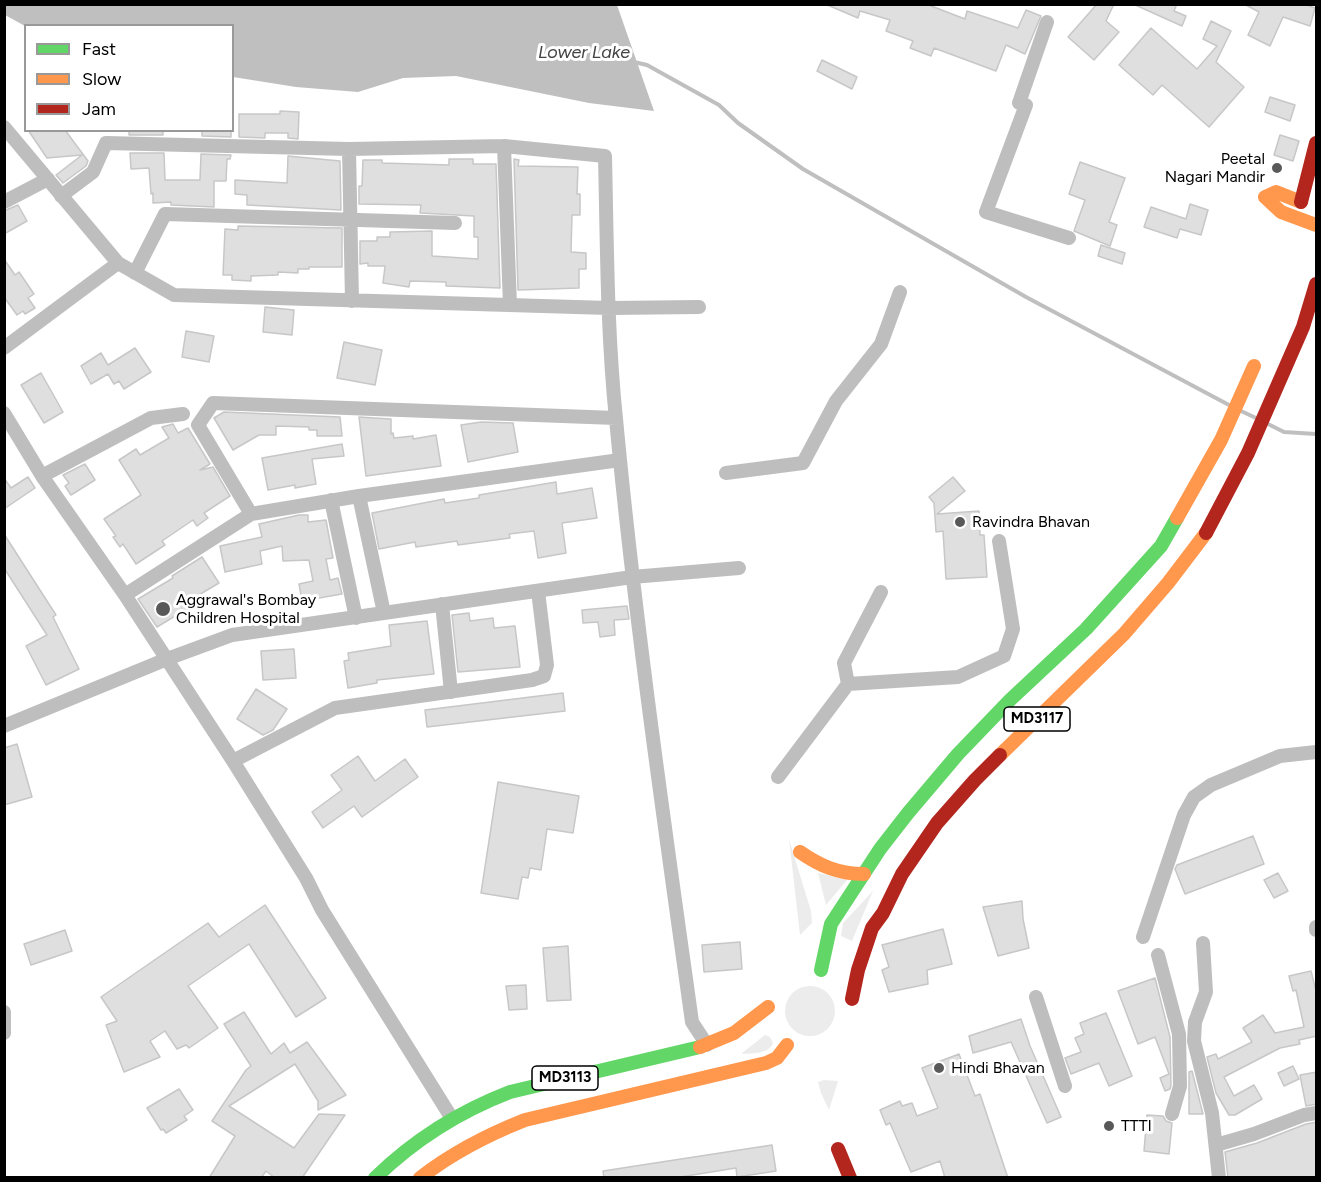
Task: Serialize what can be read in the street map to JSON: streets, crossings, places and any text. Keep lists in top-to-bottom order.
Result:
{
  "streets": {
    "main road": ["MD3117", "MD3113"]
  },
  "water": ["Lower Lake"],
  "places": [
    "Peetal Nagari Mandir",
    "Ravindra Bhavan",
    "Aggrawal's Bombay Children Hospital",
    "Hindi Bhavan",
    "TTTI"
  ],
  "legend": ["Fast", "Slow", "Jam"]
}
